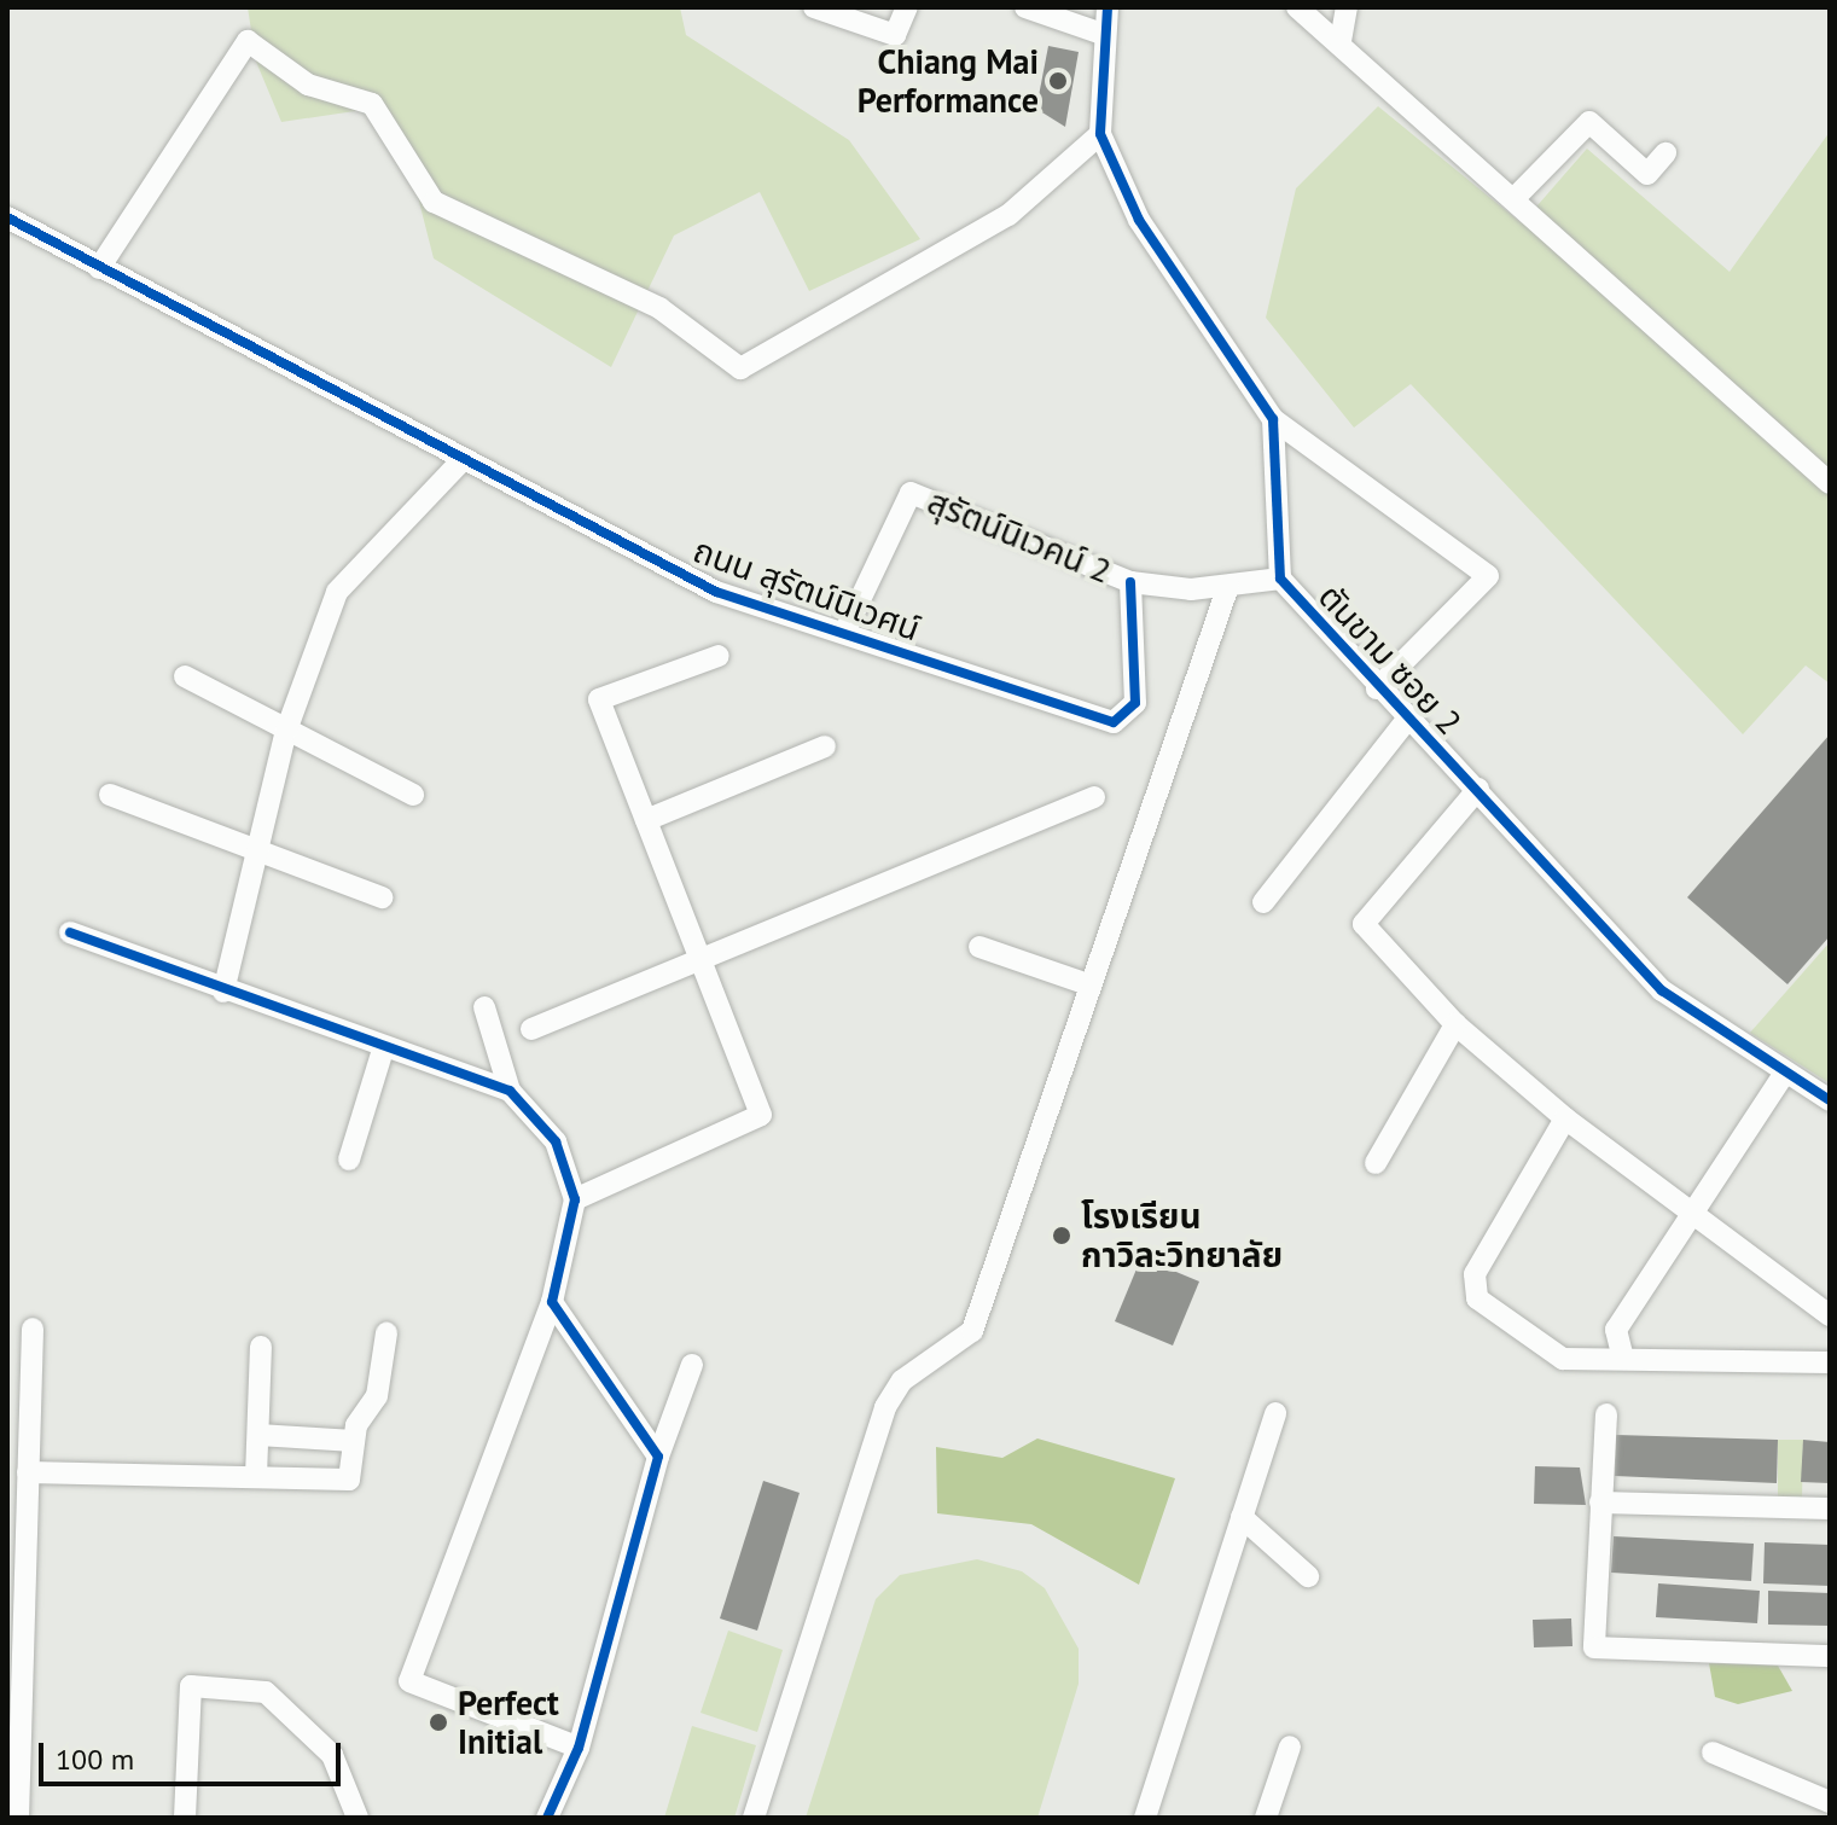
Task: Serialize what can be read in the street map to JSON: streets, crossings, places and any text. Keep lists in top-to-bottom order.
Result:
{
  "streets": {
    "street": ["สุรัตน์นิเวคน์ 2", "ถนน สุรัตน์นิเวศน์", "ตันขาม ซอย 2"]
  },
  "crossings": [
    ["สุรัตน์นิเวคน์ 2", "ถนน สุรัตน์นิเวศน์"],
    ["สุรัตน์นิเวคน์ 2", "ตันขาม ซอย 2"]
  ],
  "places": ["Chiang Mai Performance", "โรงเรียน กาวิละวิทยาลัย", "Perfect Initial"],
  "scale_bar": "100 m"
}
